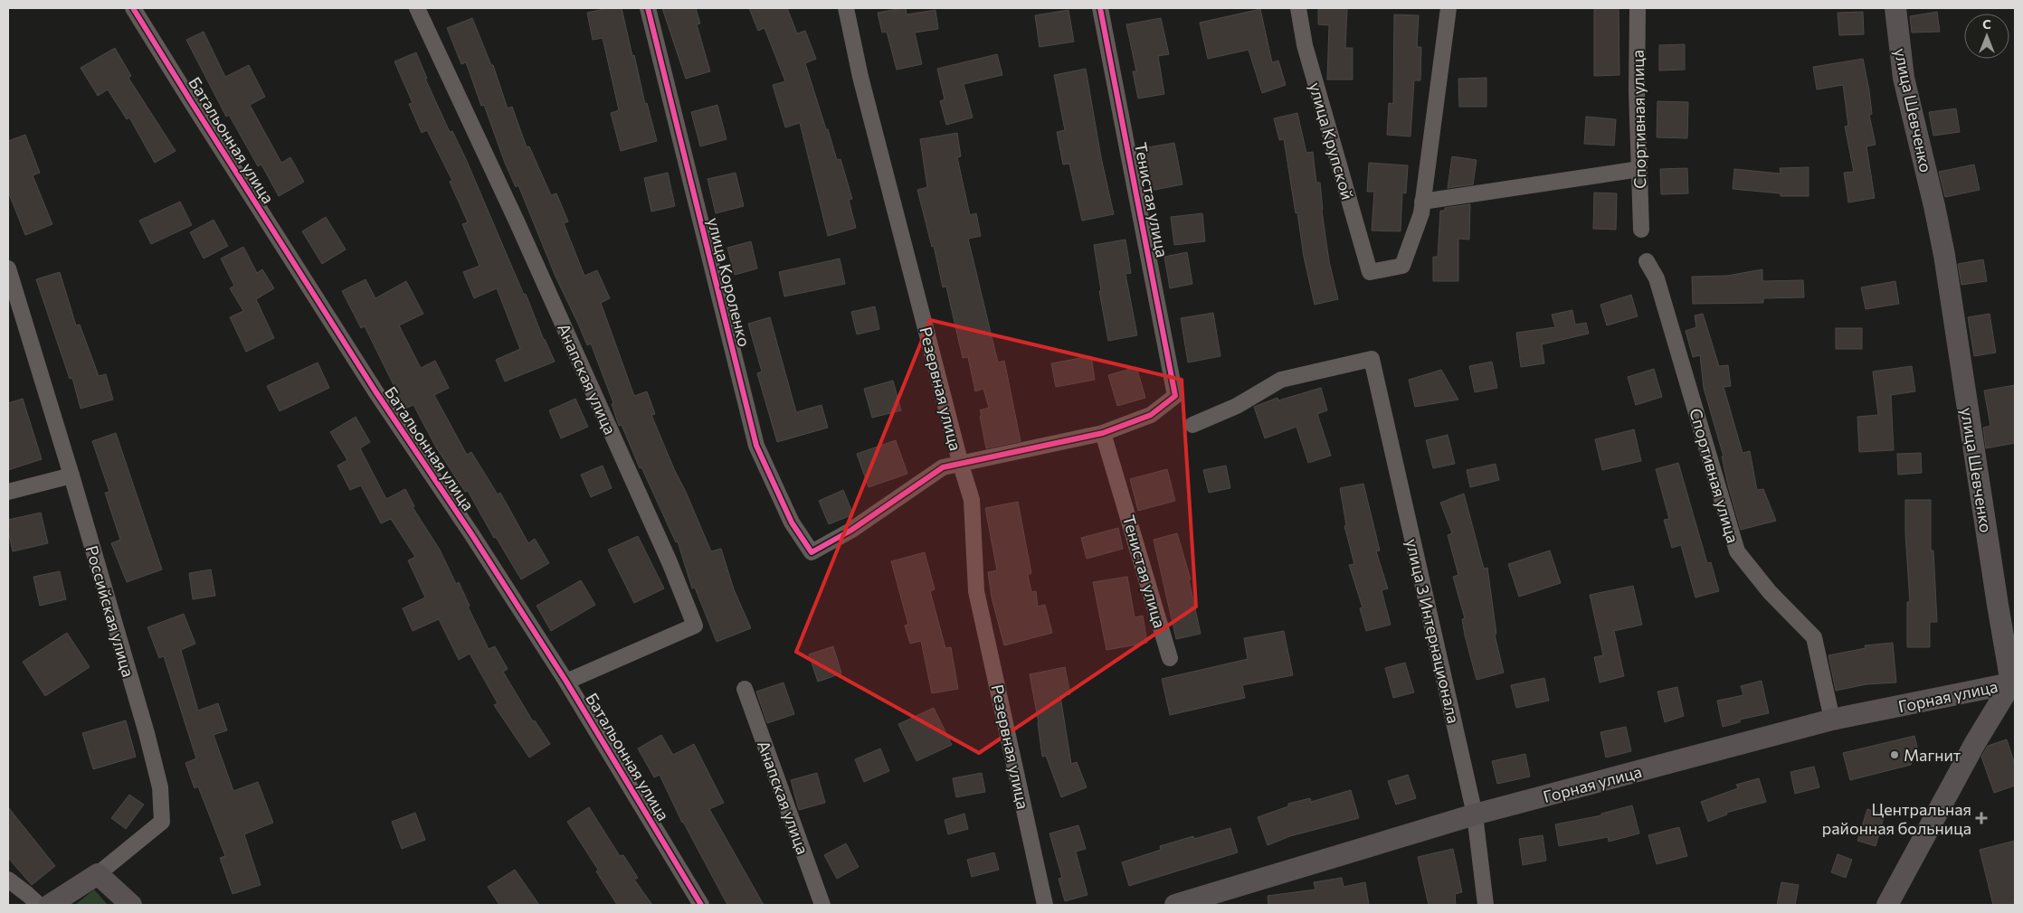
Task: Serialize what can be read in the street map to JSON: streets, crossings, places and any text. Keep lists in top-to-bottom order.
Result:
{
  "streets": {
    "main road": ["улица Шевченко", "Российская улица", "Горная улица"],
    "street": [
      "Спортивная улица",
      "Батальонная улица",
      "улица Крупской",
      "Тенистая улица",
      "улица Короленко",
      "Анапская улица",
      "Резервная улица",
      "улица 3 Интернационала"
    ]
  },
  "crossings": [
    ["улица Шевченко", "Горная улица"],
    ["Спортивная улица", "Горная улица"],
    ["Батальонная улица", "Анапская улица"],
    ["улица Короленко", "Резервная улица"],
    ["улица 3 Интернационала", "Горная улица"]
  ],
  "places": {
    "other": ["Магнит"],
    "health": ["Центральная районная больница"]
  },
  "north": "top"
}
